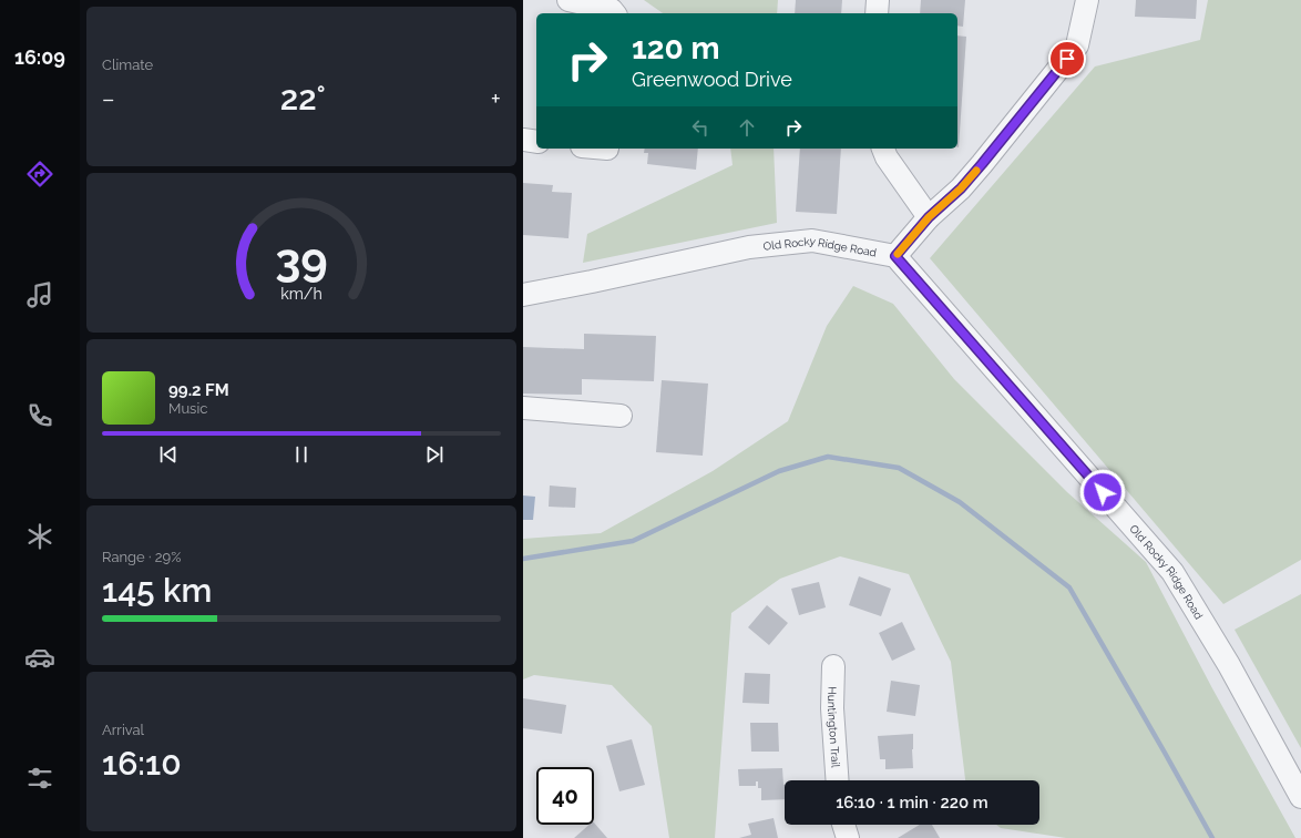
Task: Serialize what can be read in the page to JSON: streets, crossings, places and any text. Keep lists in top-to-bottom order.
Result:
{
  "streets": {
    "street": ["Old Rocky Ridge Road", "Huntington Trail"]
  },
  "page": {
    "tabs": "16:09",
    "tile": [
      "Climate",
      ["Range · 29%", "145 km"],
      ["Arrival", "16:10"]
    ],
    "turn": ["120 m", "Greenwood Drive"],
    "heat": ["−", "22°", "+"],
    "song": ["99.2 FM", "Music"],
    "limit": "40",
    "trip": "16:10 · 1 min · 220 m",
    "gauge": ["39", "km/h"]
  }
}
